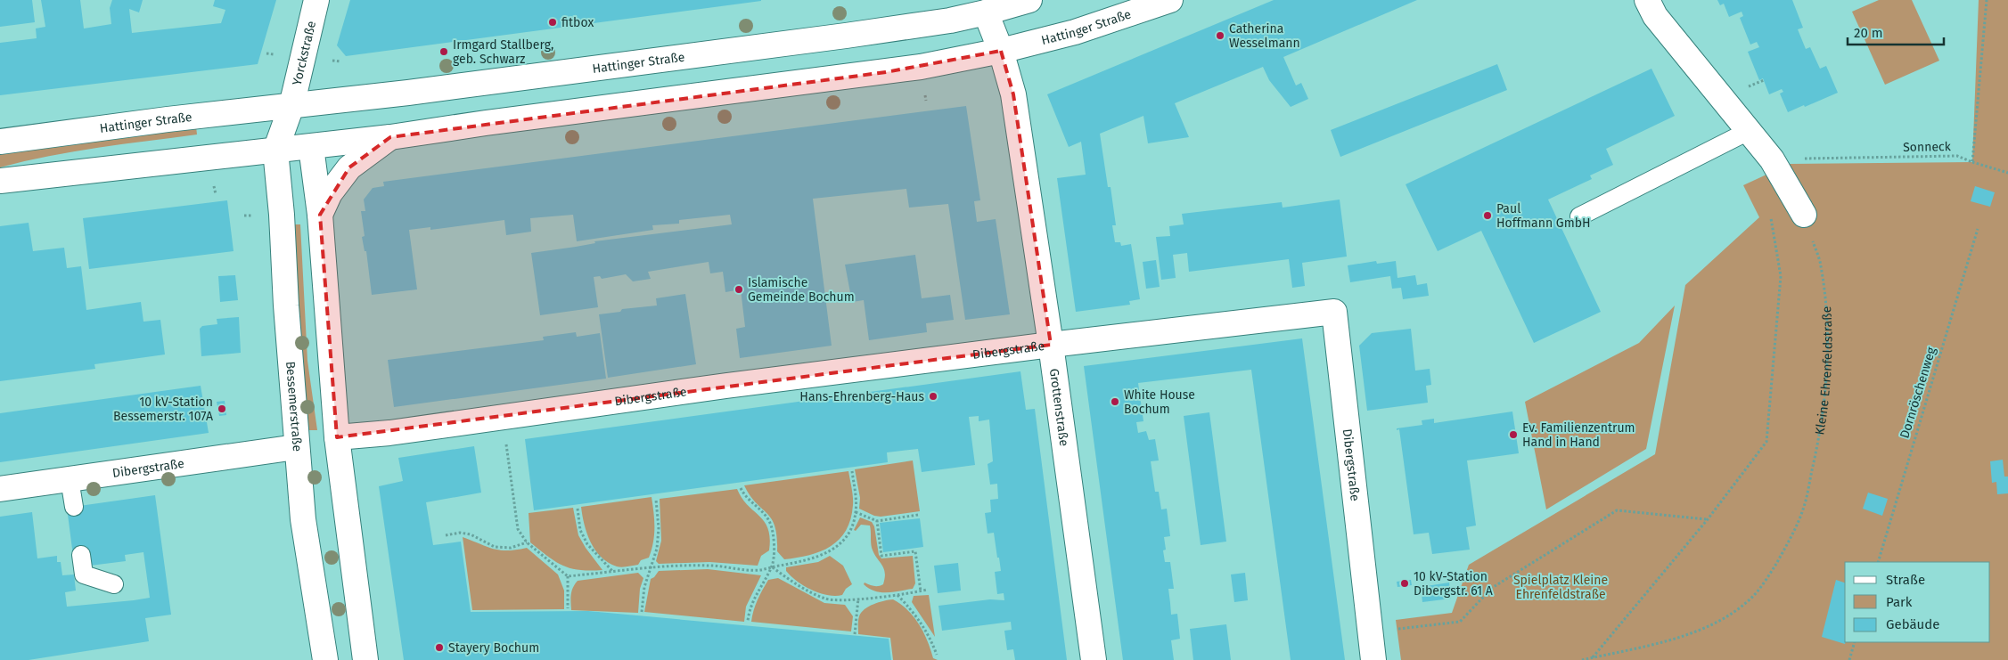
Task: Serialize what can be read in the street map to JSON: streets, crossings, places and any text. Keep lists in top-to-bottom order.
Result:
{
  "streets": {
    "street": [
      "Hattinger Straße",
      "Yorckstraße",
      "Dibergstraße",
      "Bessemerstraße",
      "Grottenstraße"
    ],
    "path": ["Sonneck", "Kleine Ehrenfeldstraße", "Dornröschenweg"]
  },
  "crossings": [
    ["Hattinger Straße", "Yorckstraße"],
    ["Hattinger Straße", "Bessemerstraße"],
    ["Hattinger Straße", "Grottenstraße"],
    ["Dibergstraße", "Bessemerstraße"],
    ["Dibergstraße", "Grottenstraße"]
  ],
  "parks": ["Spielplatz Kleine Ehrenfeldstraße"],
  "places": [
    "fitbox",
    "Catherina Wesselmann",
    "Irmgard Stallberg, geb. Schwarz",
    "Paul Hoffmann GmbH",
    "Islamische Gemeinde Bochum",
    "Hans-Ehrenberg-Haus",
    "White House Bochum",
    "10 kV-Station Bessemerstr. 107A",
    "Ev. Familienzentrum Hand in Hand",
    "10 kV-Station Dibergstr. 61 A",
    "Stayery Bochum"
  ],
  "legend": ["Straße", "Park", "Gebäude"],
  "scale_bar": "20 m"
}
